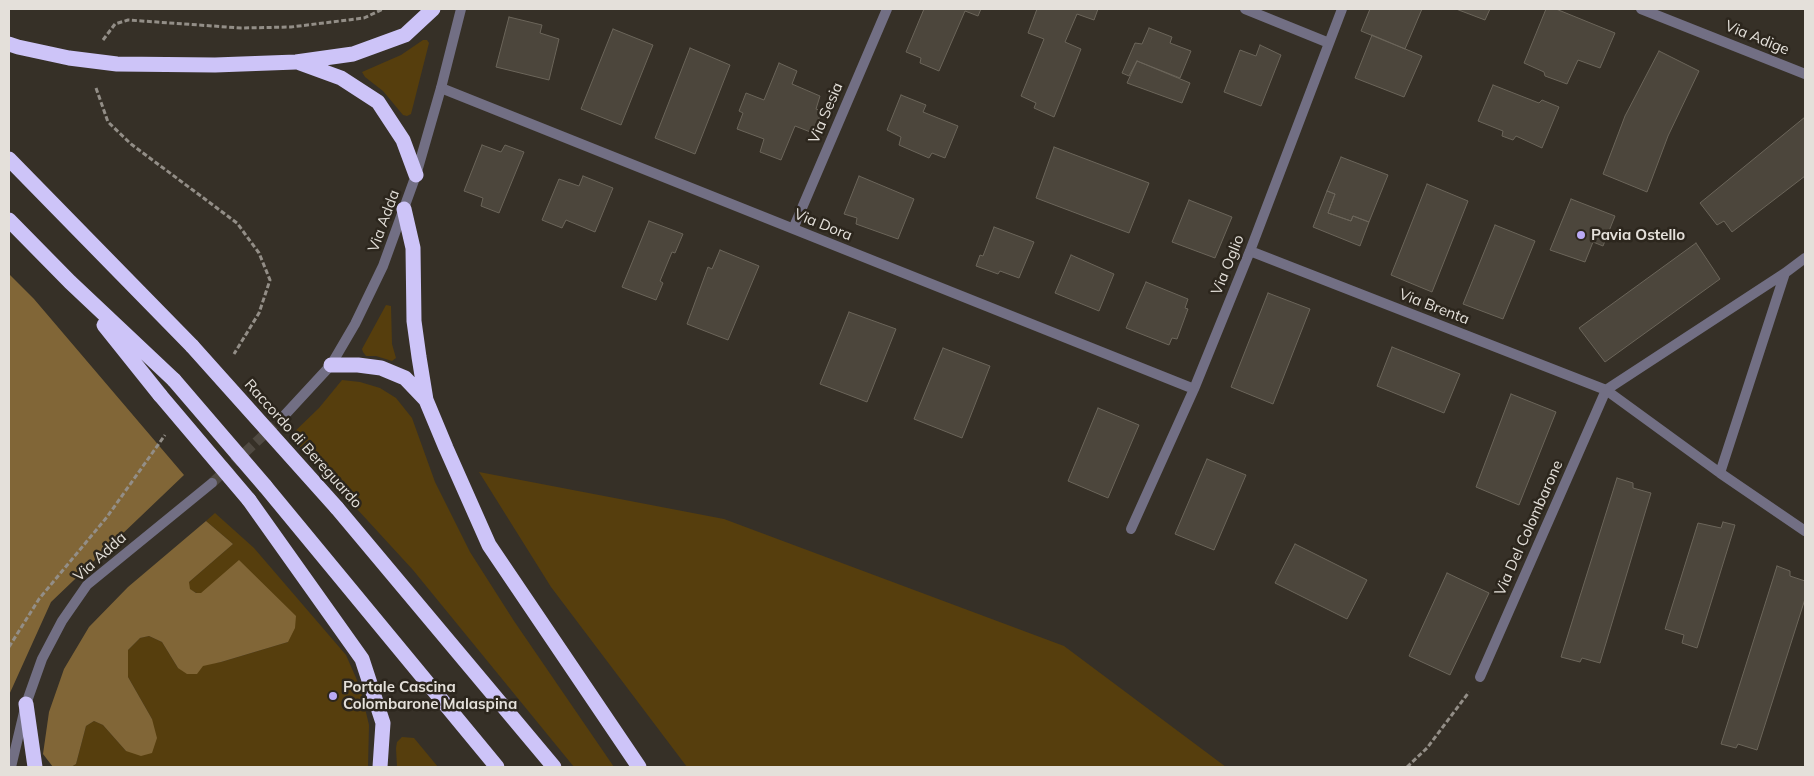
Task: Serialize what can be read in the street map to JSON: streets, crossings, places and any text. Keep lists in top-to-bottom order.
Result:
{
  "streets": {
    "highway": ["Raccordo di Bereguardo"],
    "street": [
      "Via Adige",
      "Via Sesia",
      "Via Adda",
      "Via Dora",
      "Via Oglio",
      "Via Brenta",
      "Via Del Colombarone"
    ]
  },
  "crossings": [
    ["Via Sesia", "Via Dora"],
    ["Via Adda", "Via Dora"],
    ["Via Dora", "Via Oglio"],
    ["Via Oglio", "Via Brenta"],
    ["Via Brenta", "Via Del Colombarone"]
  ],
  "places": ["Pavia Ostello", "Portale Cascina Colombarone Malaspina"]
}
